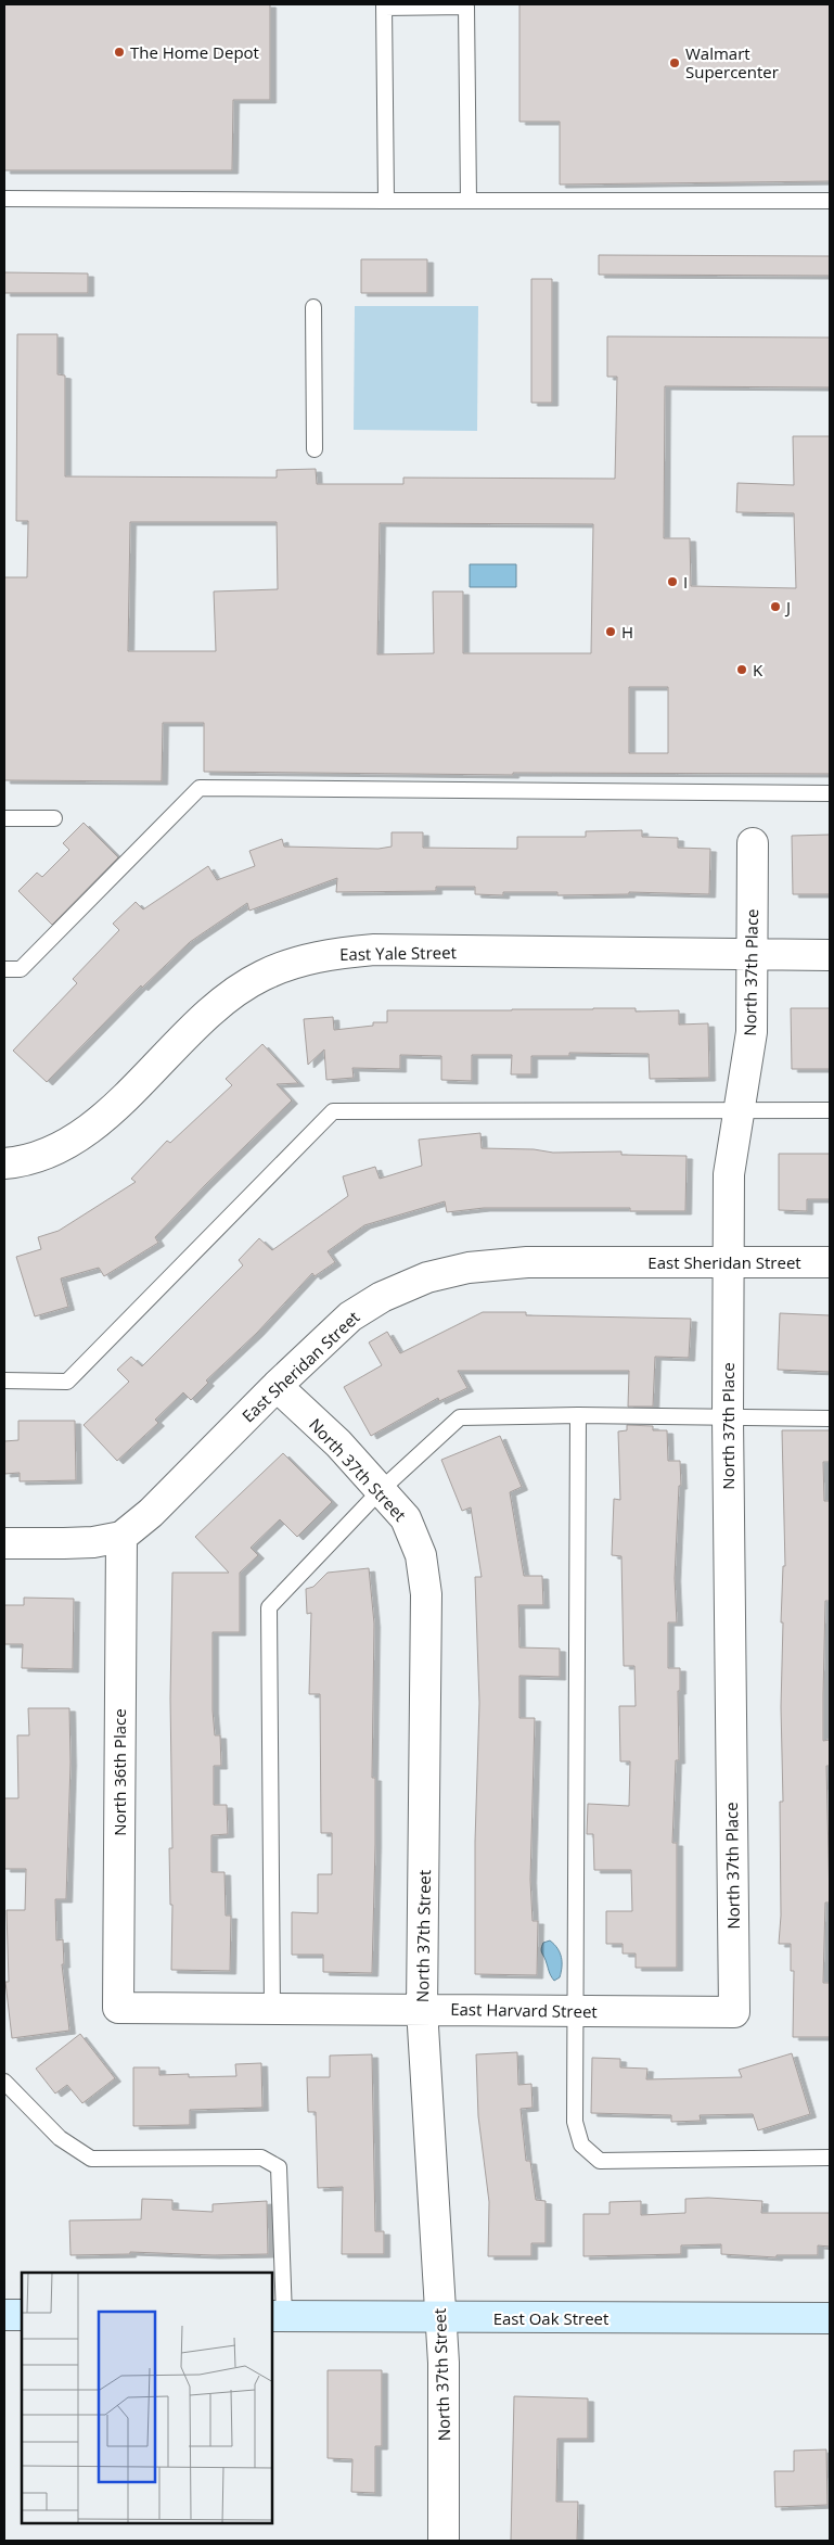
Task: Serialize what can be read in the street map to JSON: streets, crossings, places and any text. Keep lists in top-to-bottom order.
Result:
{
  "streets": {
    "street": [
      "East Yale Street",
      "North 37th Place",
      "East Sheridan Street",
      "North 37th Street",
      "North 36th Place",
      "East Harvard Street",
      "East Oak Street"
    ]
  },
  "crossings": [
    ["East Yale Street", "North 37th Place"],
    ["North 37th Place", "East Sheridan Street"],
    ["North 37th Place", "East Harvard Street"],
    ["East Sheridan Street", "North 37th Street"],
    ["East Sheridan Street", "North 36th Place"],
    ["North 37th Street", "East Harvard Street"],
    ["North 37th Street", "East Oak Street"],
    ["North 36th Place", "East Harvard Street"]
  ],
  "places": [
    "The Home Depot",
    "Walmart Supercenter",
    "I",
    "J",
    "H",
    "K"
  ]
}
